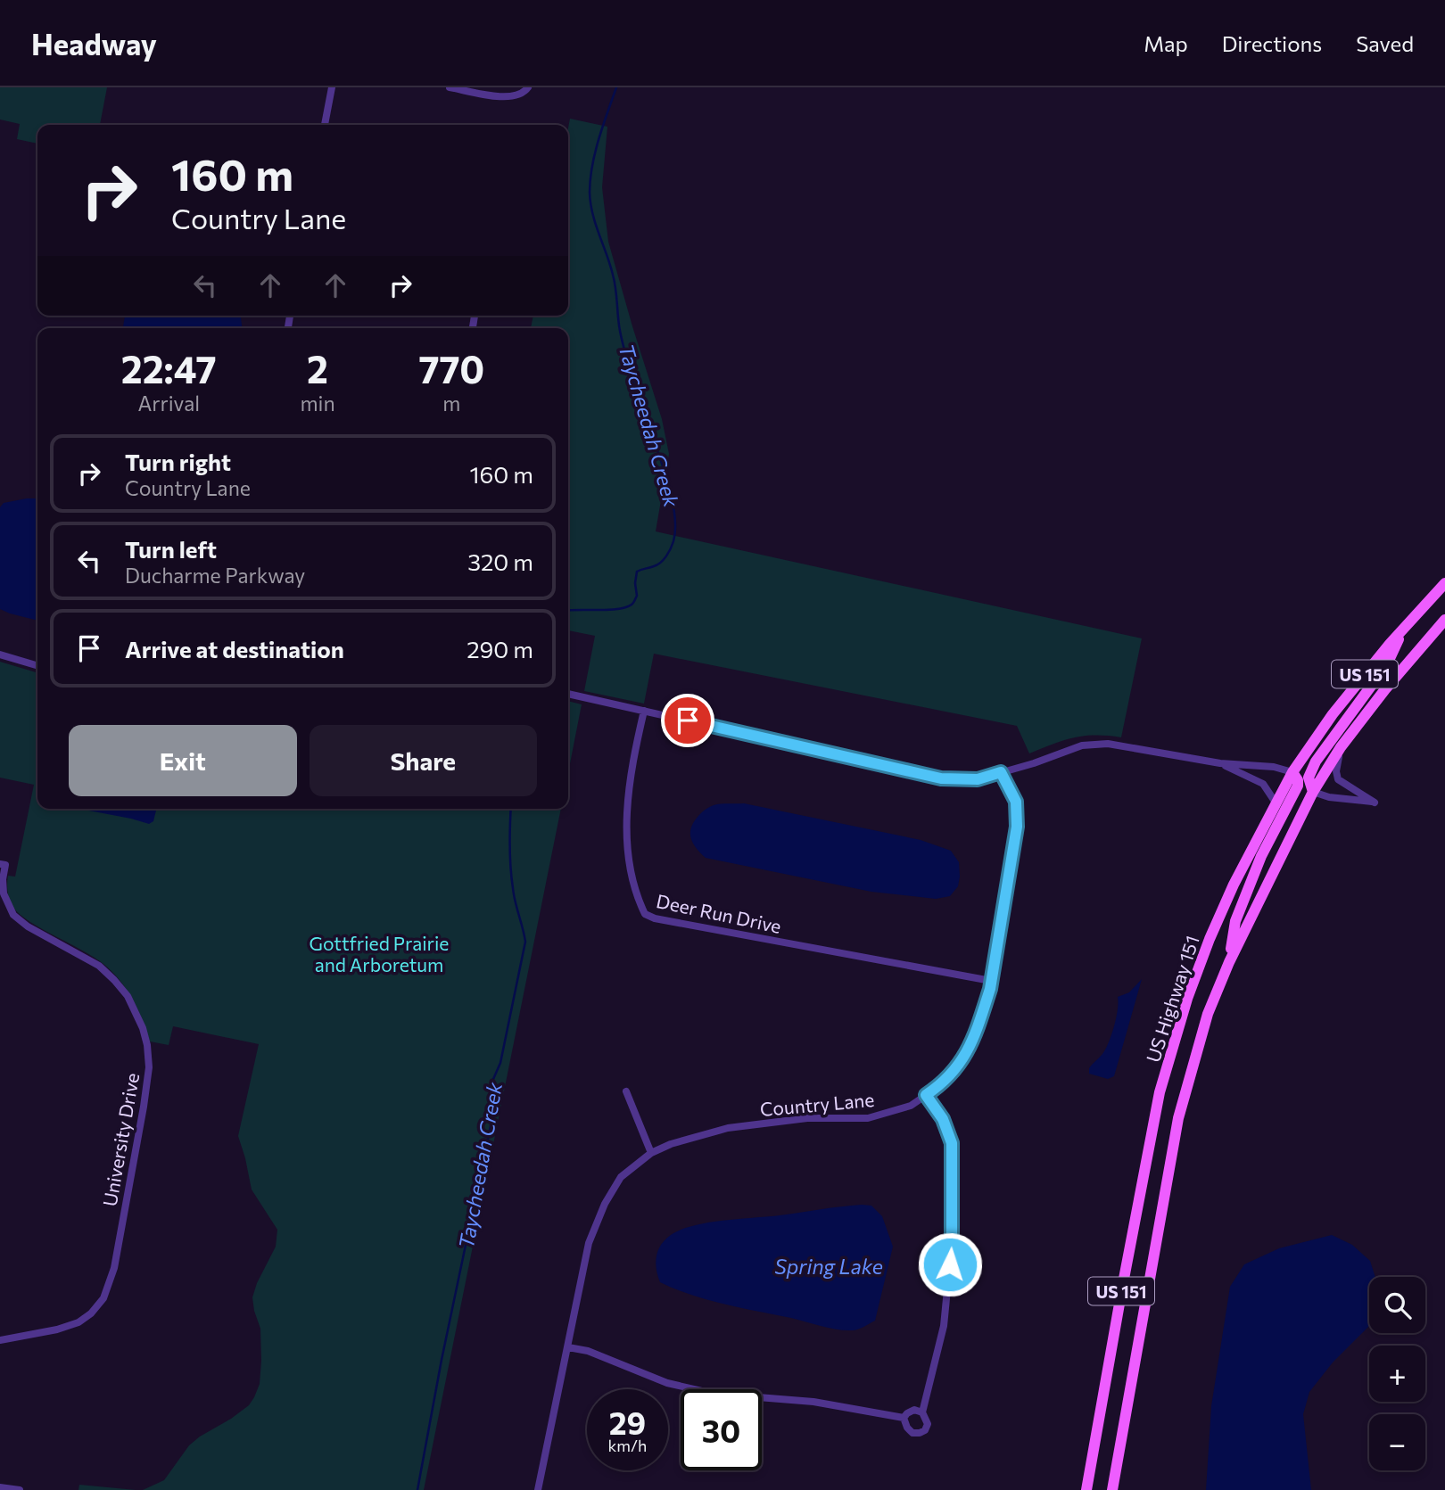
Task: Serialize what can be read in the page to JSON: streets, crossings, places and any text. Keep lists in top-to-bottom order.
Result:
{
  "streets": {
    "main road": ["US 151", "US Highway 151"],
    "street": ["Deer Run Drive", "Country Lane", "University Drive"]
  },
  "crossings": [
    ["Deer Run Drive", "Country Lane"]
  ],
  "water": ["Taycheedah Creek", "Spring Lake"],
  "parks": ["Gottfried Prairie and Arboretum"],
  "page": {
    "header": "Headway",
    "nav": ["Map", "Directions", "Saved"],
    "turn": ["160 m", "Country Lane"],
    "eta": [
      "22:47",
      "Arrival",
      "2",
      "min",
      "770",
      "m"
    ],
    "list": [
      {
        "name": "Turn right",
        "note": "Country Lane",
        "value": "160 m"
      },
      {
        "name": "Turn left",
        "note": "Ducharme Parkway",
        "value": "320 m"
      },
      {
        "name": "Arrive at destination",
        "value": "290 m"
      }
    ],
    "buttons": ["Exit", "Share"],
    "map_buttons": ["+", "−"],
    "speed": "29 km/h",
    "limit": "30"
  }
}
